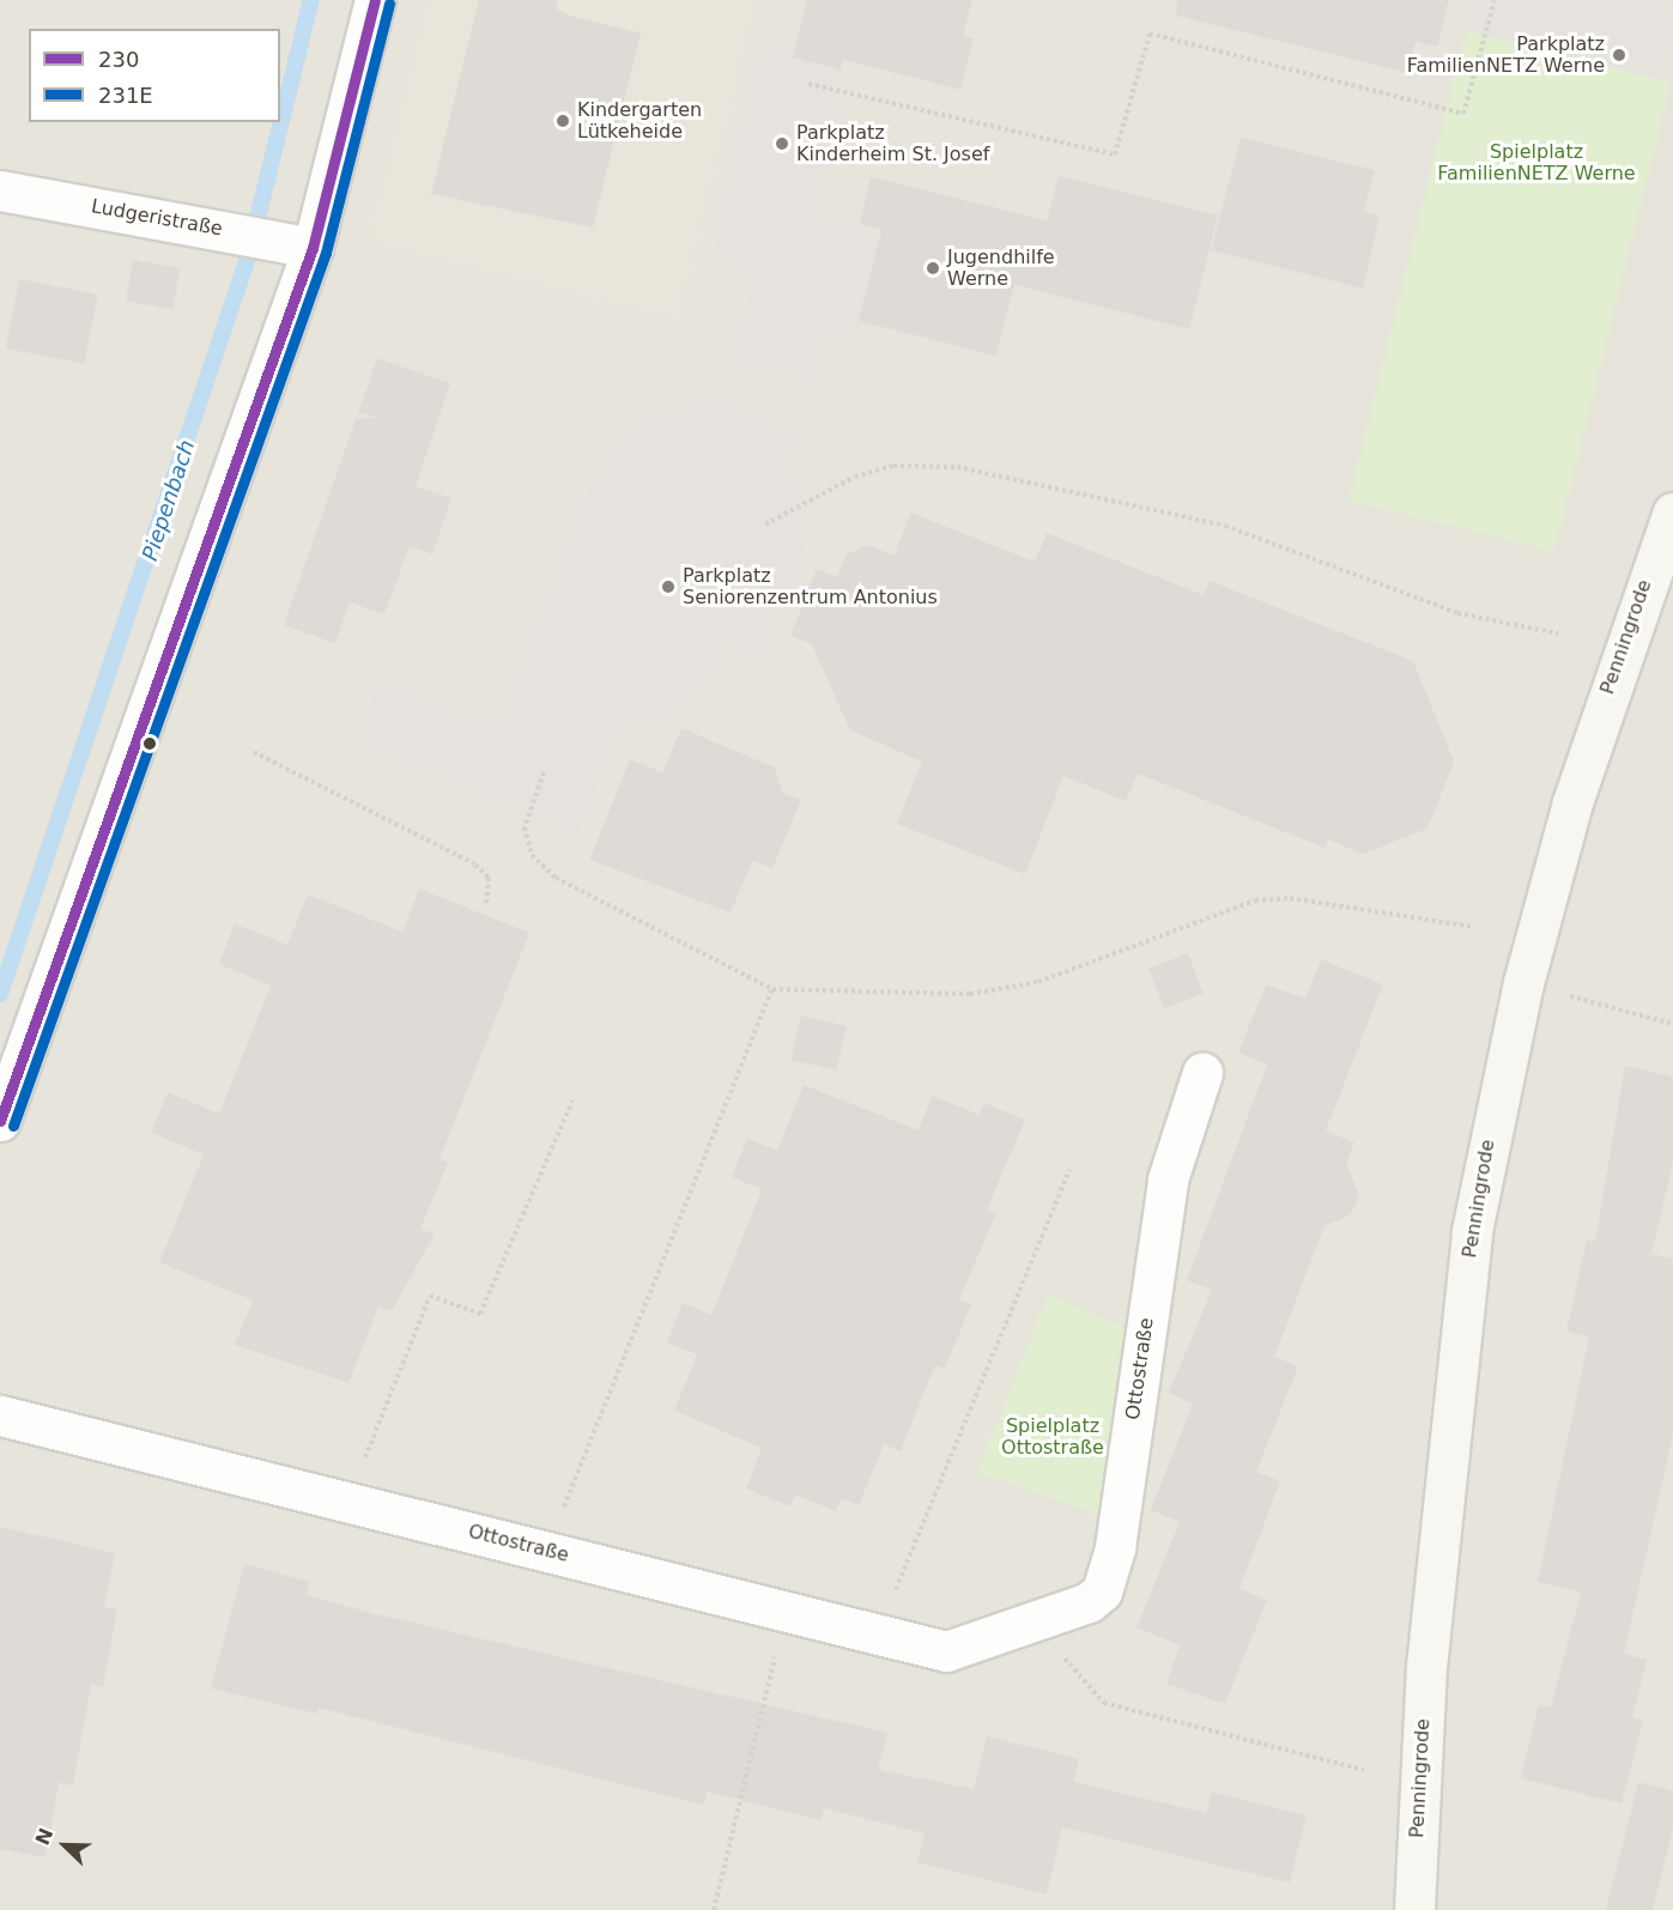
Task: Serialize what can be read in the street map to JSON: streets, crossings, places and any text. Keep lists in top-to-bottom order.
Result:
{
  "streets": {
    "main road": ["Penningrode"],
    "street": ["Ludgeristraße", "Ottostraße"]
  },
  "water": ["Piepenbach"],
  "parks": ["Spielplatz FamilienNETZ Werne", "Spielplatz Ottostraße"],
  "places": [
    "Parkplatz FamilienNETZ Werne",
    "Kindergarten Lütkeheide",
    "Parkplatz Kinderheim St. Josef",
    "Jugendhilfe Werne",
    "Parkplatz Seniorenzentrum Antonius"
  ],
  "lines": ["transit line 230", "transit line 231E"],
  "legend": ["230", "231E"],
  "north": "top left"
}
